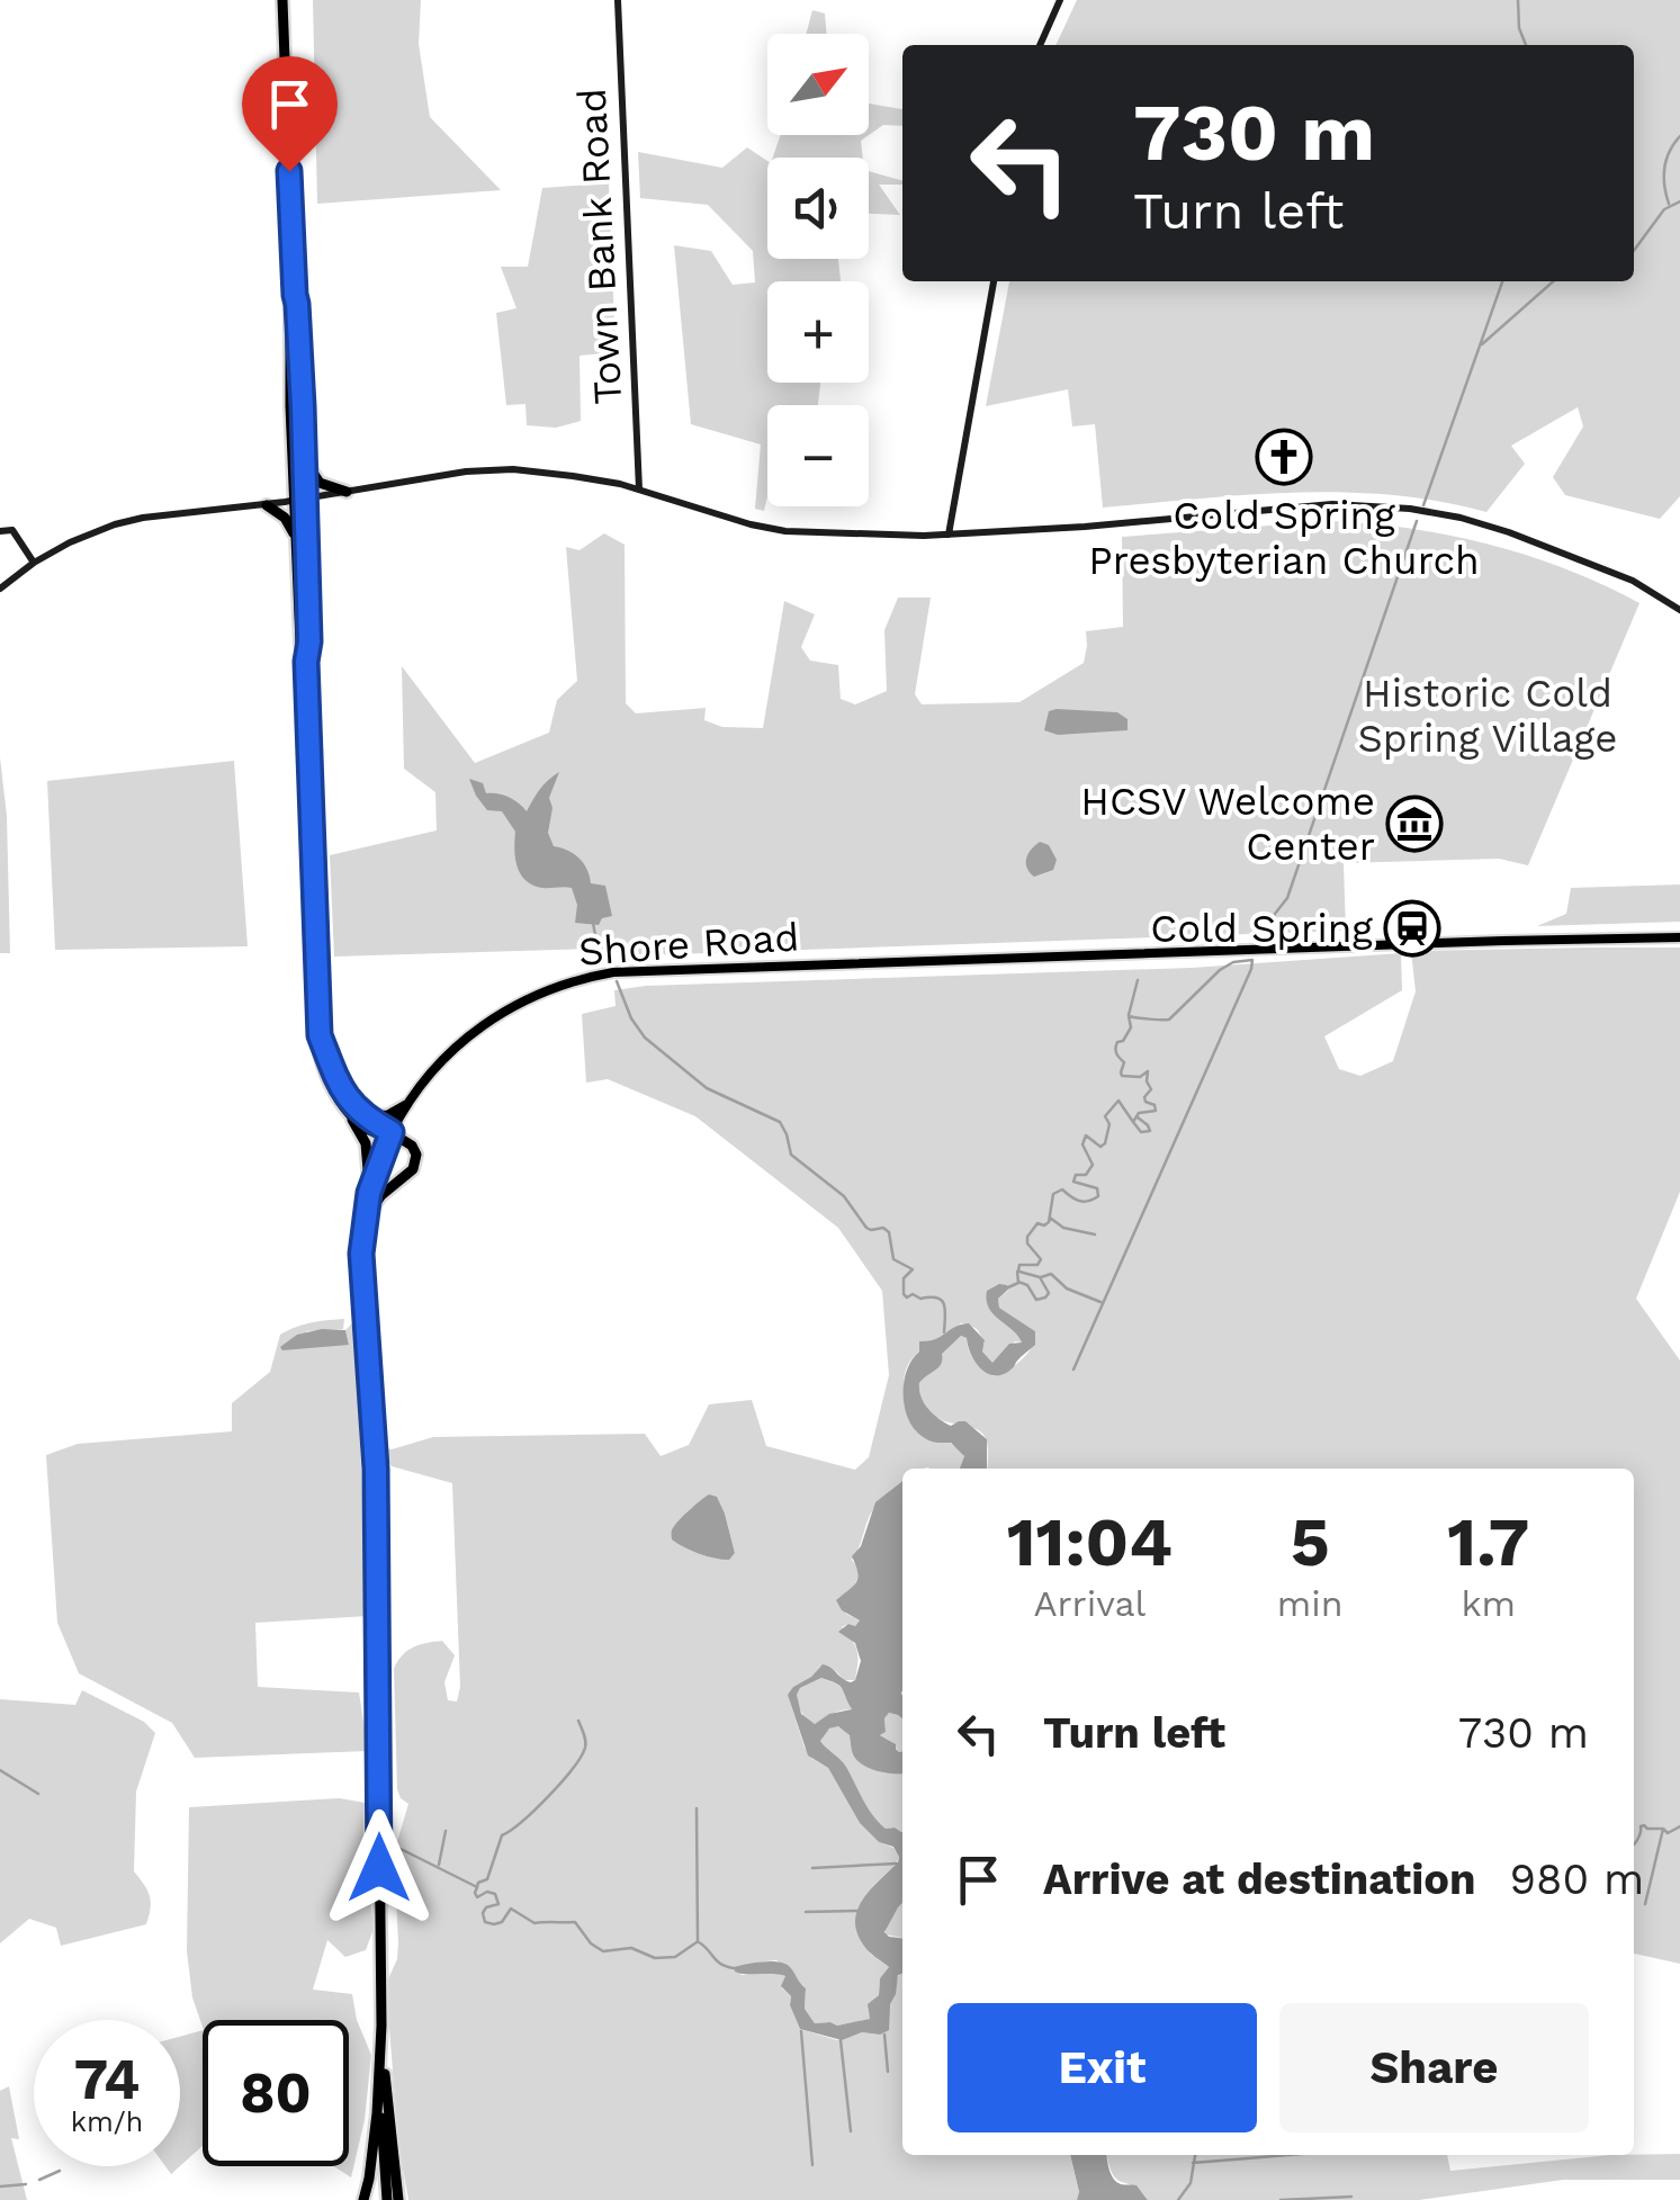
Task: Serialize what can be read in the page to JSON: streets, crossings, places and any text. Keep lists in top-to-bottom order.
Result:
{
  "streets": {
    "highway": ["Shore Road"],
    "street": ["Town Bank Road"]
  },
  "parks": ["Historic Cold Spring Village"],
  "places": {
    "church": ["Cold Spring Presbyterian Church"],
    "museum": ["HCSV Welcome Center"],
    "station": ["Cold Spring"]
  },
  "north": "top right",
  "page": {
    "map_buttons": ["+", "−"],
    "turn": ["730 m", "Turn left"],
    "eta": [
      "11:04",
      "Arrival",
      "5",
      "min",
      "1.7",
      "km"
    ],
    "list": [
      {
        "name": "Turn left",
        "value": "730 m"
      },
      {
        "name": "Arrive at destination",
        "value": "980 m"
      }
    ],
    "buttons": ["Exit", "Share"],
    "speed": "74 km/h",
    "limit": "80"
  }
}
